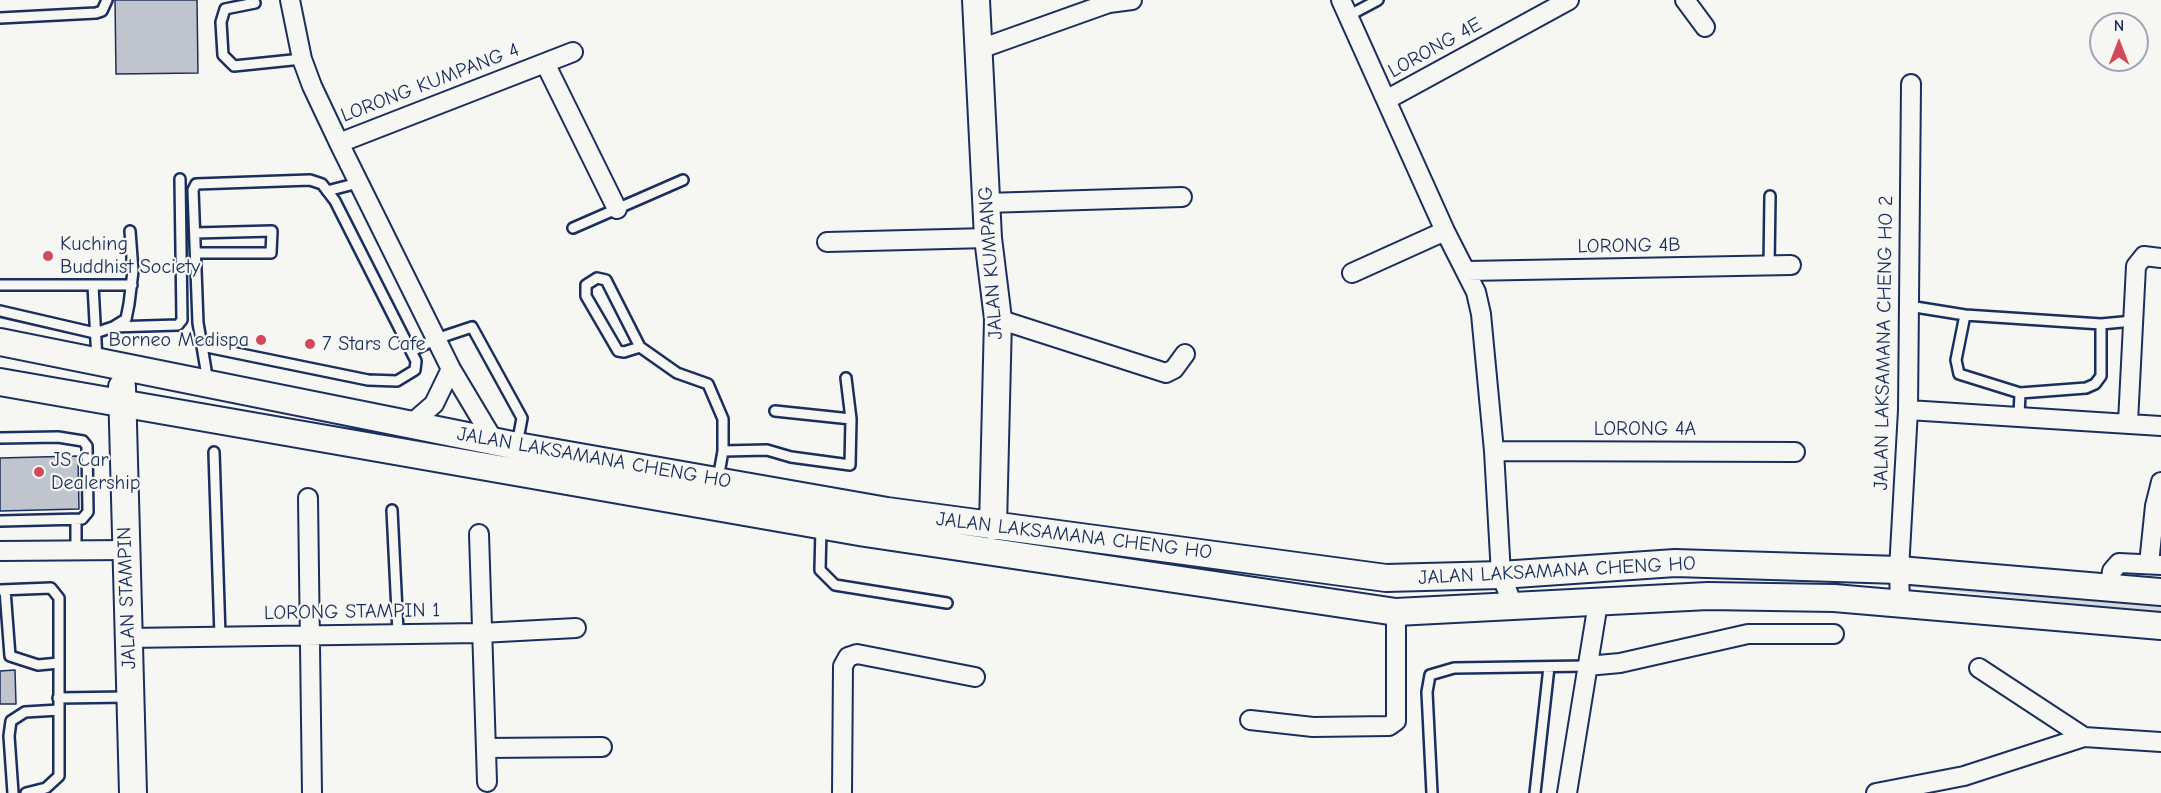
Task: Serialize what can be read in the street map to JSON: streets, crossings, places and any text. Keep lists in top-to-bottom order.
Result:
{
  "streets": {
    "main road": ["JALAN KUMPANG", "JALAN LAKSAMANA CHENG HO", "JALAN STAMPIN"],
    "street": [
      "LORONG 4E",
      "LORONG KUMPANG 4",
      "LORONG 4B",
      "JALAN LAKSAMANA CHENG HO 2",
      "LORONG 4A",
      "LORONG STAMPIN 1"
    ]
  },
  "crossings": [
    ["JALAN KUMPANG", "JALAN LAKSAMANA CHENG HO"],
    ["JALAN LAKSAMANA CHENG HO 2", "JALAN LAKSAMANA CHENG HO"],
    ["JALAN LAKSAMANA CHENG HO", "JALAN STAMPIN"],
    ["JALAN STAMPIN", "LORONG STAMPIN 1"]
  ],
  "places": [
    "Kuching Buddhist Society",
    "Borneo Medispa",
    "7 Stars Cafe",
    "JS Car Dealership"
  ],
  "north": "top"
}
